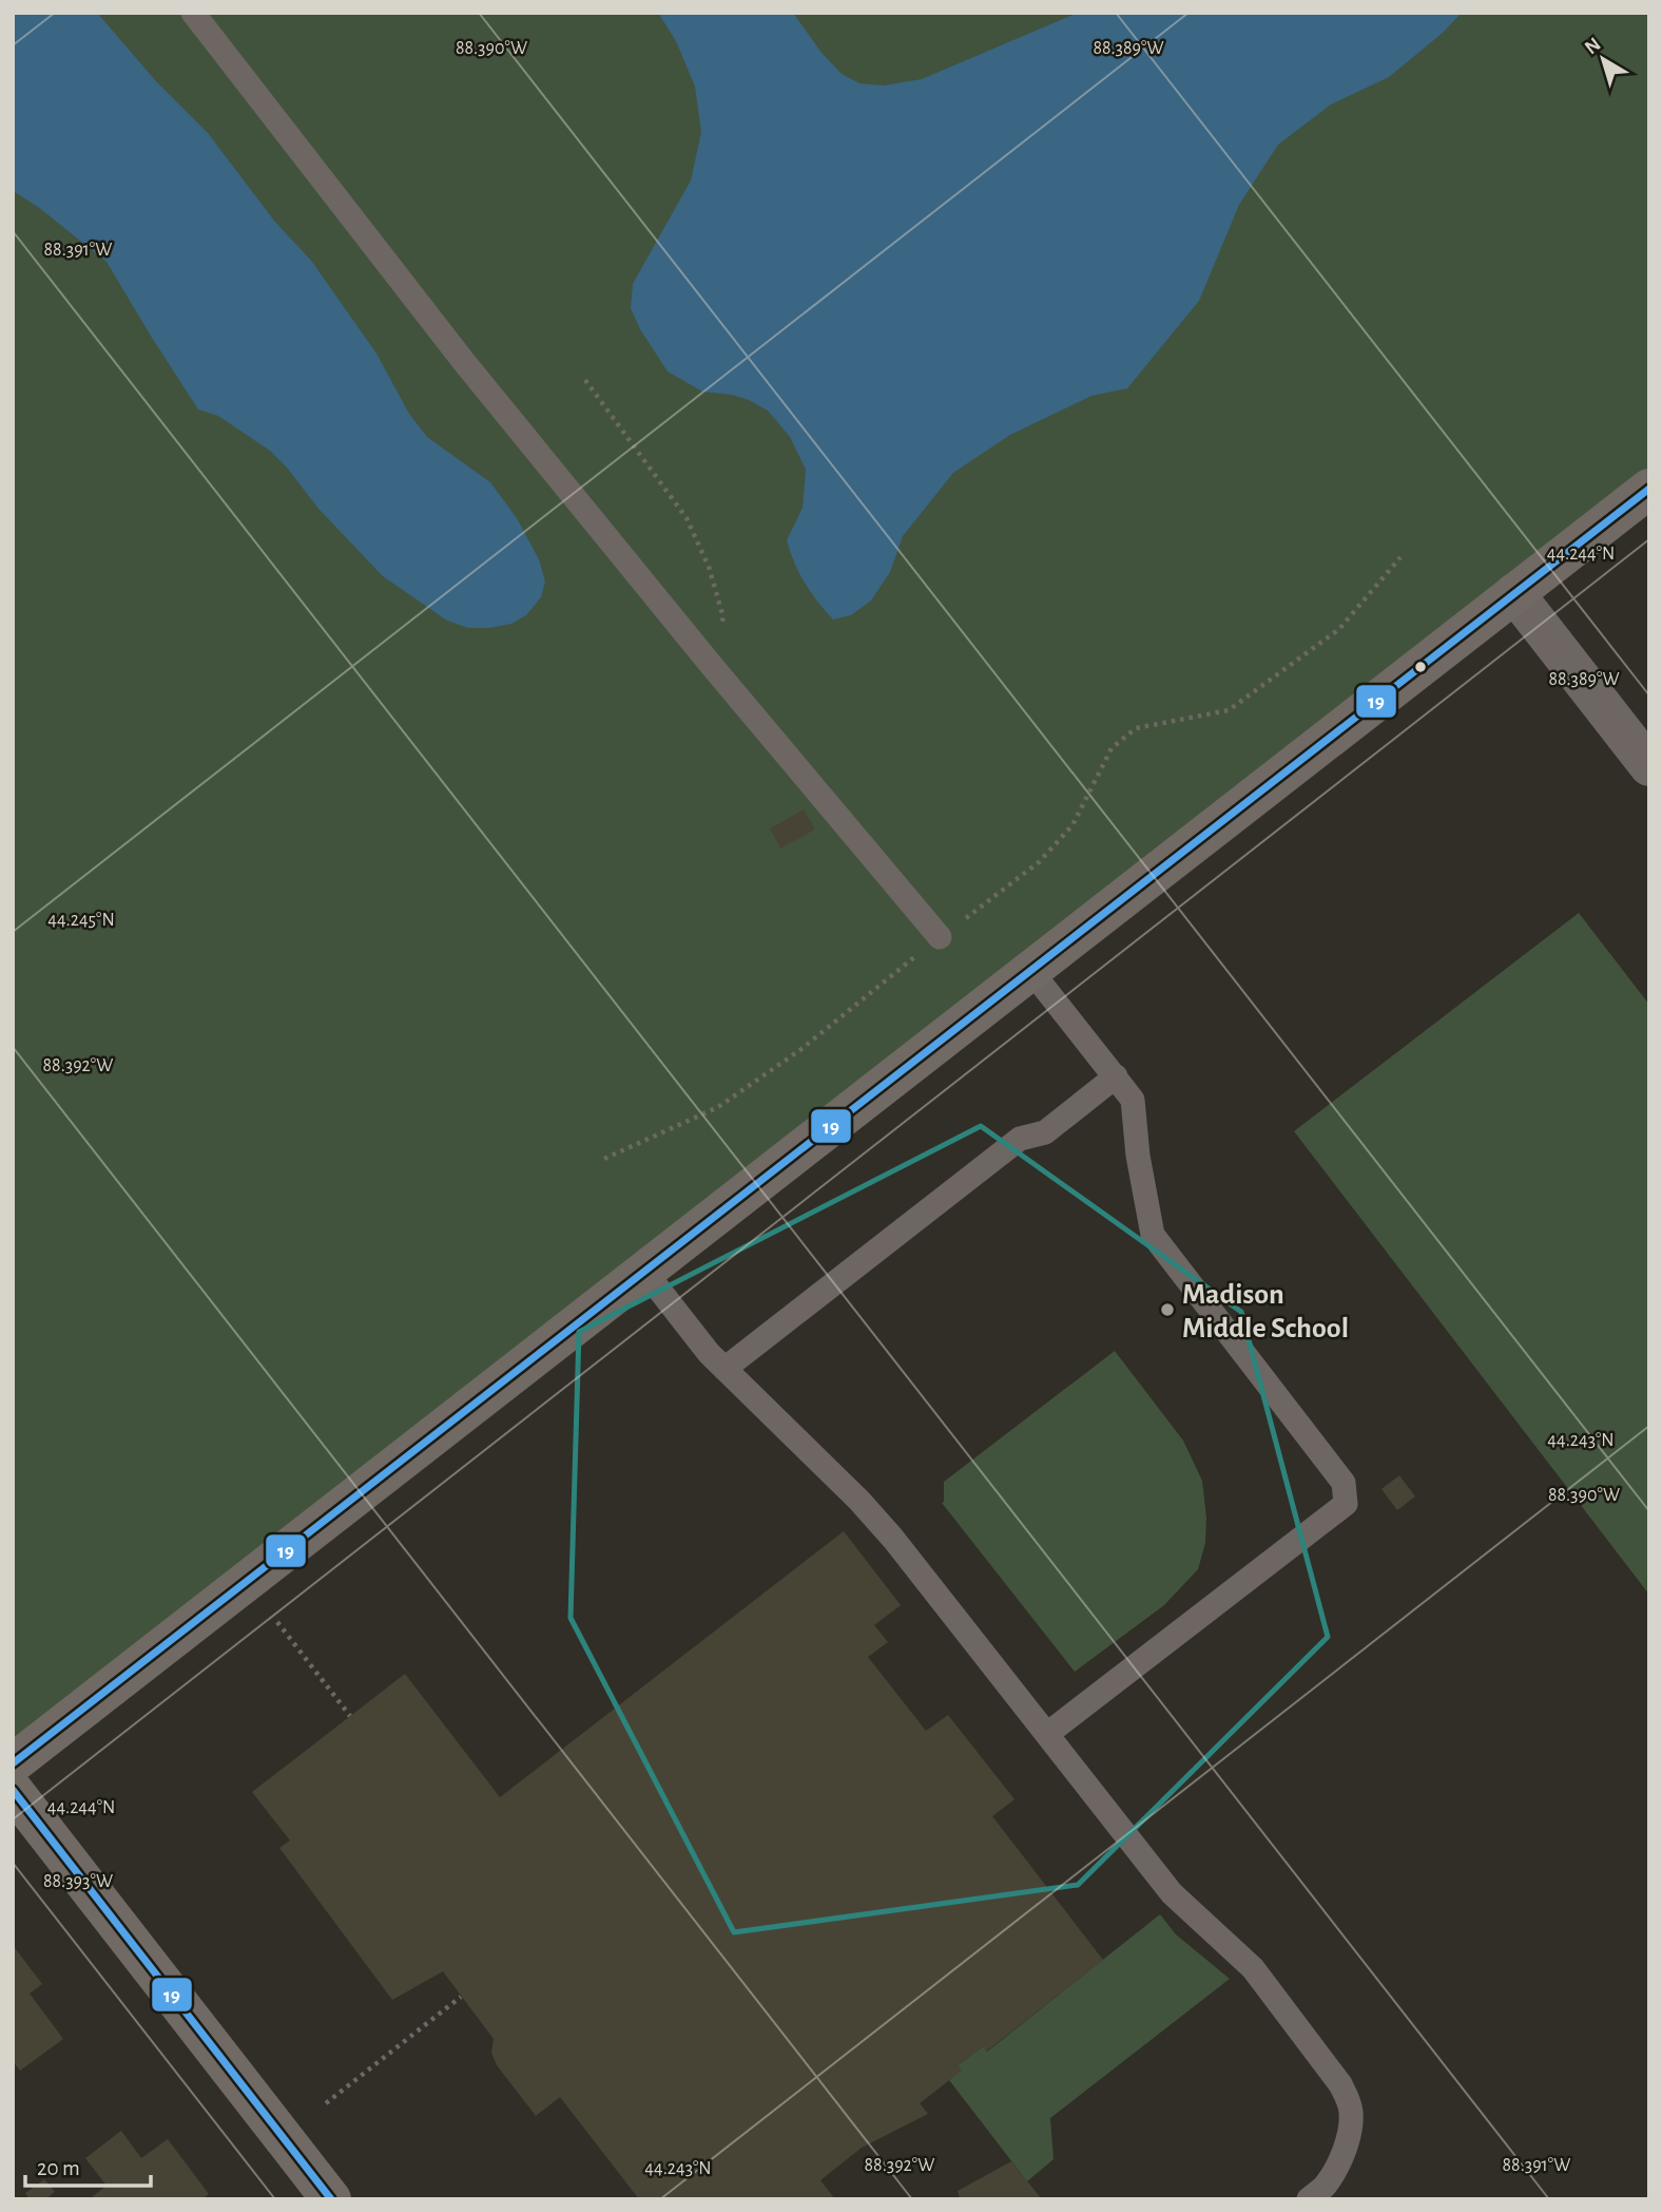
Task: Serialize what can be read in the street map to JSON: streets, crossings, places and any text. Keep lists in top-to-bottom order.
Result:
{
  "places": ["Madison Middle School"],
  "lines": ["transit line 19"],
  "scale_bar": "20 m",
  "north": "top left",
  "coordinates": [
    "88.390°W",
    "88.389°W",
    "88.391°W",
    "44.244°N",
    "44.245°N",
    "88.392°W",
    "44.243°N",
    "88.393°W"
  ]
}
